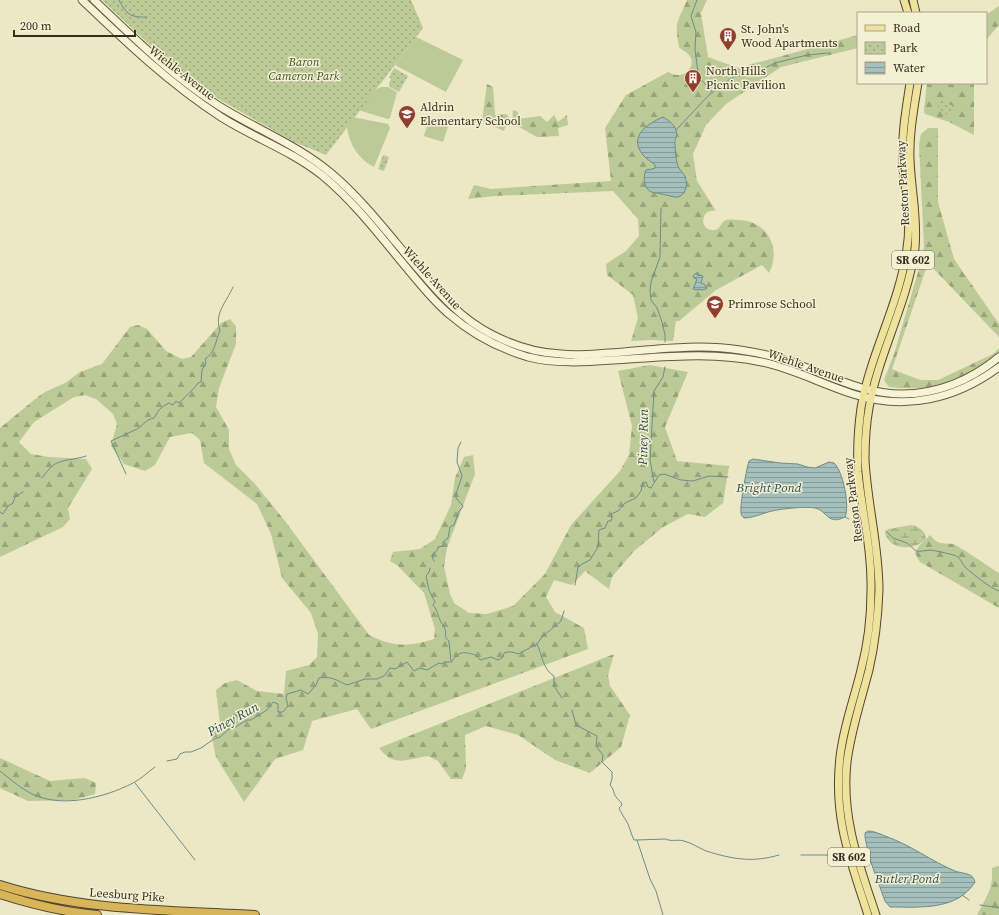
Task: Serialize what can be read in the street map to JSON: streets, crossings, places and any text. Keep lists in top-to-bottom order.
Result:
{
  "streets": {
    "highway": ["Leesburg Pike"],
    "main road": ["Wiehle Avenue", "Reston Parkway", "SR 602"]
  },
  "crossings": [
    ["Wiehle Avenue", "Reston Parkway"]
  ],
  "water": ["Piney Run", "Bright Pond", "Butler Pond"],
  "parks": ["Baron Cameron Park"],
  "places": {
    "building": ["St. John's Wood Apartments", "North Hills Picnic Pavilion"],
    "school or university": ["Aldrin Elementary School", "Primrose School"]
  },
  "legend": ["Road", "Park", "Water"],
  "scale_bar": "200 m"
}
